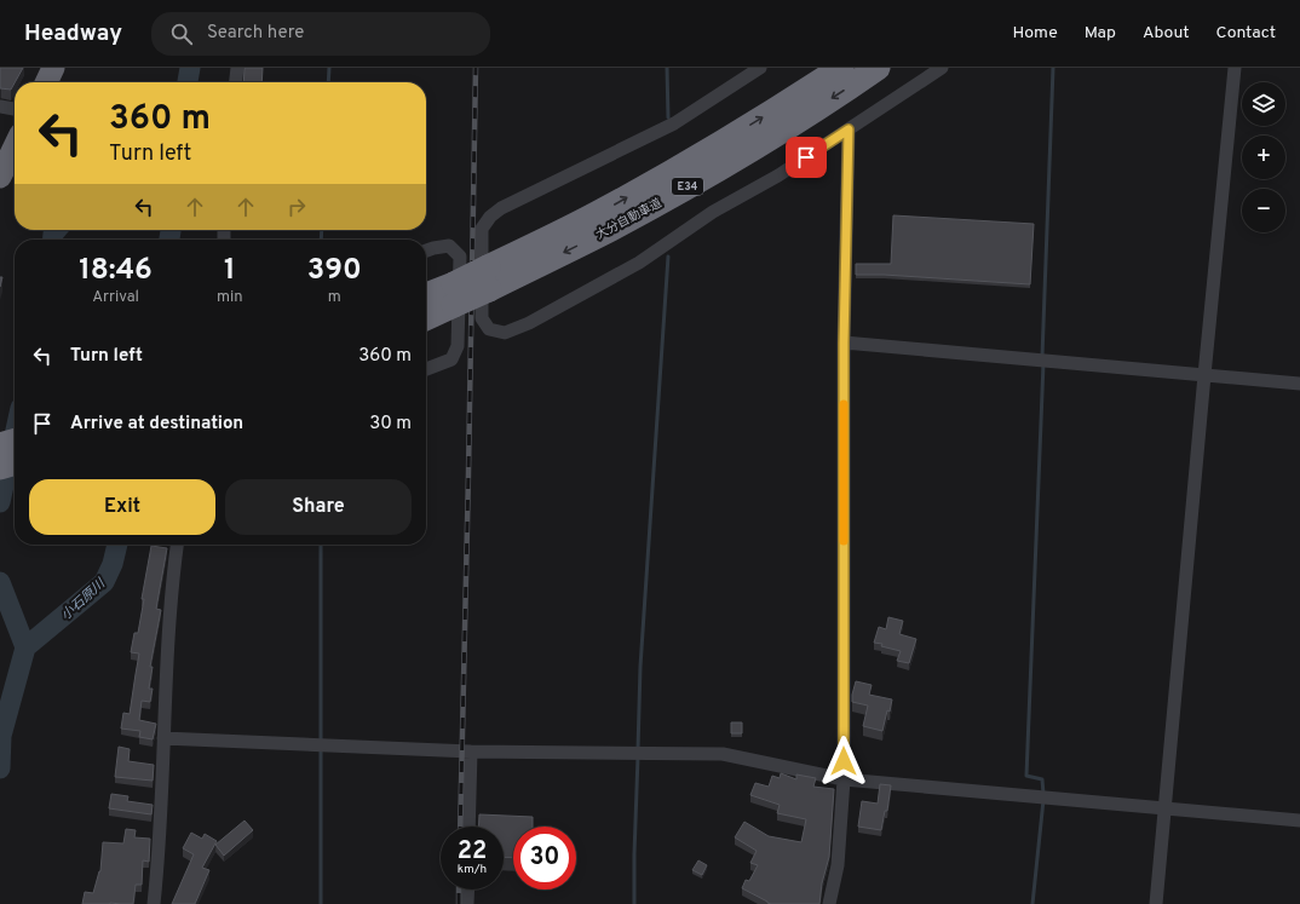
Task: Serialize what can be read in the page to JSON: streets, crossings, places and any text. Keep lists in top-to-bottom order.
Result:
{
  "streets": {
    "highway": ["E34", "大分自動車道"]
  },
  "water": ["小石原川"],
  "page": {
    "header": "Headway",
    "search": "Search here",
    "nav": [
      "Home",
      "Map",
      "About",
      "Contact"
    ],
    "map_buttons": ["+", "−"],
    "turn": ["360 m", "Turn left"],
    "eta": [
      "18:46",
      "Arrival",
      "1",
      "min",
      "390",
      "m"
    ],
    "list": [
      {
        "name": "Turn left",
        "value": "360 m"
      },
      {
        "name": "Arrive at destination",
        "value": "30 m"
      }
    ],
    "buttons": ["Exit", "Share"],
    "speed": "22 km/h",
    "limit": "30"
  }
}
